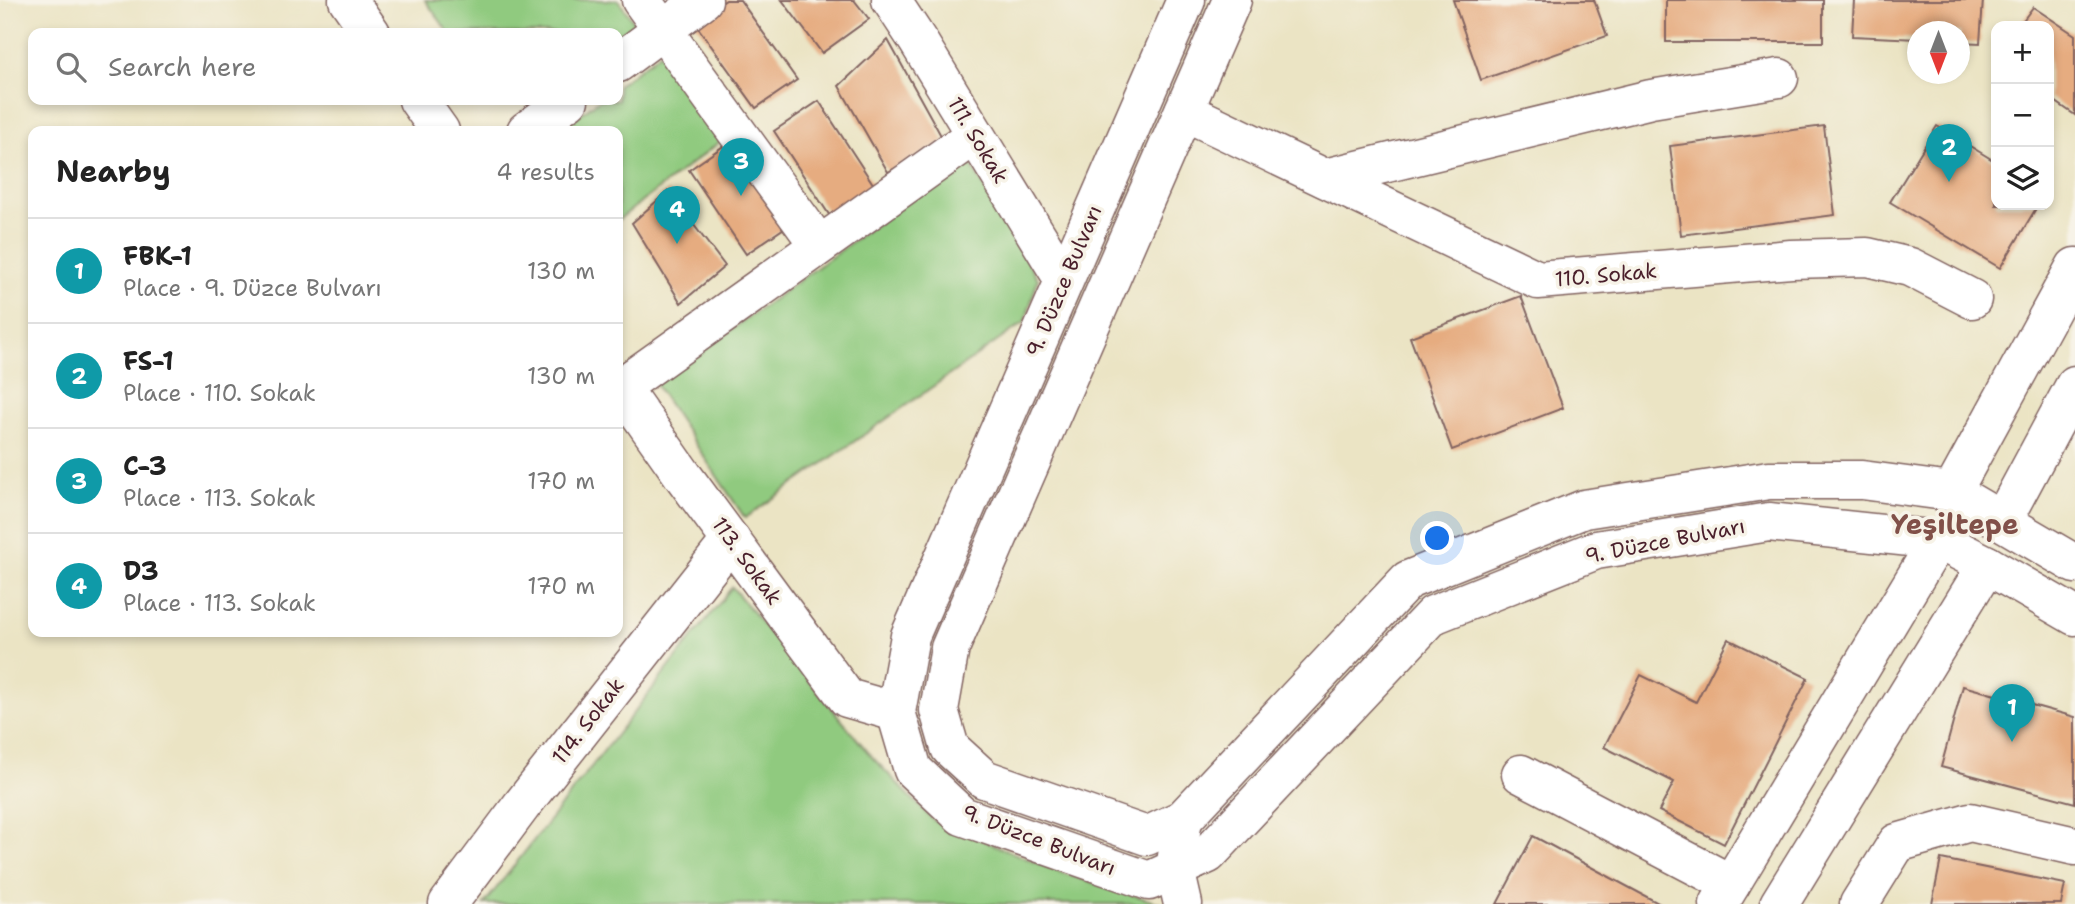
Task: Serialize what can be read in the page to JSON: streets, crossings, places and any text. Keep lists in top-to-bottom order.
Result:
{
  "streets": {
    "street": [
      "111. Sokak",
      "110. Sokak",
      "9. Düzce Bulvarı",
      "113. Sokak",
      "114. Sokak"
    ]
  },
  "crossings": [
    ["111. Sokak", "9. Düzce Bulvarı"],
    ["110. Sokak", "9. Düzce Bulvarı"],
    ["9. Düzce Bulvarı", "113. Sokak"],
    ["113. Sokak", "114. Sokak"]
  ],
  "districts": ["Yeşiltepe"],
  "north": "bottom",
  "page": {
    "map_buttons": ["+", "−"],
    "search": "Search here",
    "pins": [
      "2",
      "3",
      "4",
      "1"
    ],
    "heading": ["Nearby", "4 results"],
    "list": [
      {
        "mark": "1",
        "name": "FBK-1",
        "note": "Place · 9. Düzce Bulvarı",
        "value": "130 m"
      },
      {
        "mark": "2",
        "name": "FS-1",
        "note": "Place · 110. Sokak",
        "value": "130 m"
      },
      {
        "mark": "3",
        "name": "C-3",
        "note": "Place · 113. Sokak",
        "value": "170 m"
      },
      {
        "mark": "4",
        "name": "D3",
        "note": "Place · 113. Sokak",
        "value": "170 m"
      }
    ]
  }
}
